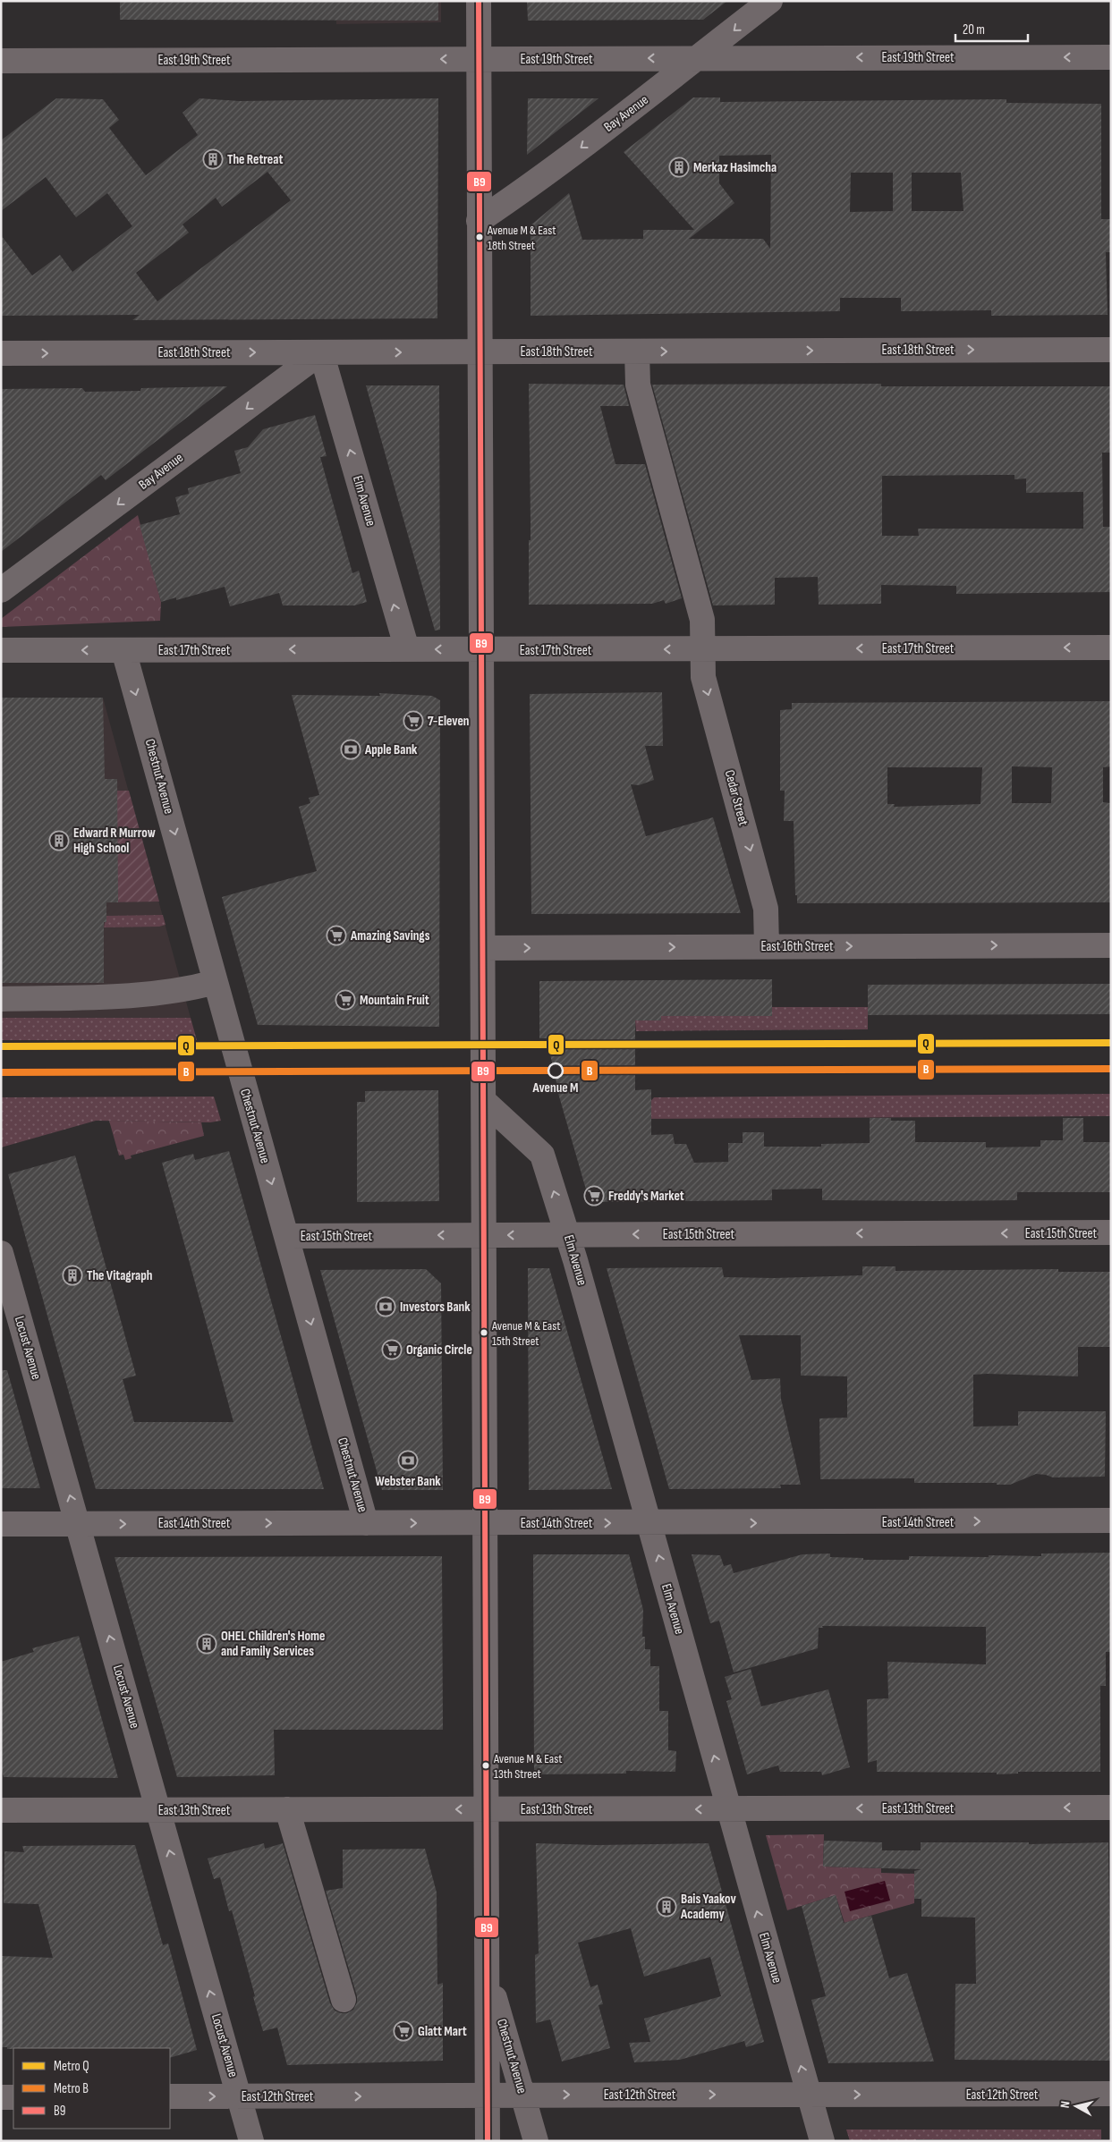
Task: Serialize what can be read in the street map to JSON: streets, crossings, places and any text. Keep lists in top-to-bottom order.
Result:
{
  "streets": {
    "street": [
      "East 19th Street",
      "Bay Avenue",
      "East 18th Street",
      "Elm Avenue",
      "East 17th Street",
      "Chestnut Avenue",
      "Cedar Street",
      "East 16th Street",
      "East 15th Street",
      "Locust Avenue",
      "East 14th Street",
      "East 13th Street",
      "East 12th Street"
    ]
  },
  "crossings": [
    ["East 19th Street", "Bay Avenue"],
    ["Bay Avenue", "East 18th Street"],
    ["Bay Avenue", "Elm Avenue"],
    ["East 18th Street", "Elm Avenue"],
    ["East 18th Street", "Cedar Street"],
    ["Elm Avenue", "East 17th Street"],
    ["Elm Avenue", "East 15th Street"],
    ["Elm Avenue", "East 14th Street"],
    ["Elm Avenue", "East 13th Street"],
    ["Elm Avenue", "East 12th Street"],
    ["East 17th Street", "Chestnut Avenue"],
    ["East 17th Street", "Cedar Street"],
    ["Chestnut Avenue", "East 15th Street"],
    ["Chestnut Avenue", "East 14th Street"],
    ["Chestnut Avenue", "East 12th Street"],
    ["Cedar Street", "East 16th Street"],
    ["Locust Avenue", "East 14th Street"],
    ["Locust Avenue", "East 13th Street"],
    ["Locust Avenue", "East 12th Street"]
  ],
  "one_way": [
    "East 19th Street",
    "Bay Avenue",
    "East 18th Street",
    "East 17th Street",
    "Cedar Street",
    "East 16th Street",
    "East 15th Street",
    "Locust Avenue",
    "East 14th Street",
    "East 13th Street",
    "East 12th Street"
  ],
  "places": {
    "building": [
      "The Retreat",
      "Merkaz Hasimcha",
      "Edward R Murrow High School",
      "The Vitagraph",
      "OHEL Children's Home and Family Services",
      "Bais Yaakov Academy"
    ],
    "other": [
      "Avenue M & East 18th Street",
      "Avenue M",
      "Avenue M & East 15th Street",
      "Avenue M & East 13th Street"
    ],
    "supermarket": [
      "7-Eleven",
      "Amazing Savings",
      "Mountain Fruit",
      "Freddy's Market",
      "Organic Circle",
      "Glatt Mart"
    ],
    "bank": ["Apple Bank", "Investors Bank", "Webster Bank"]
  },
  "lines": ["transit line B9", "metro line Q", "metro line B"],
  "legend": ["Metro Q", "Metro B", "B9"],
  "scale_bar": "20 m",
  "north": "left"
}
